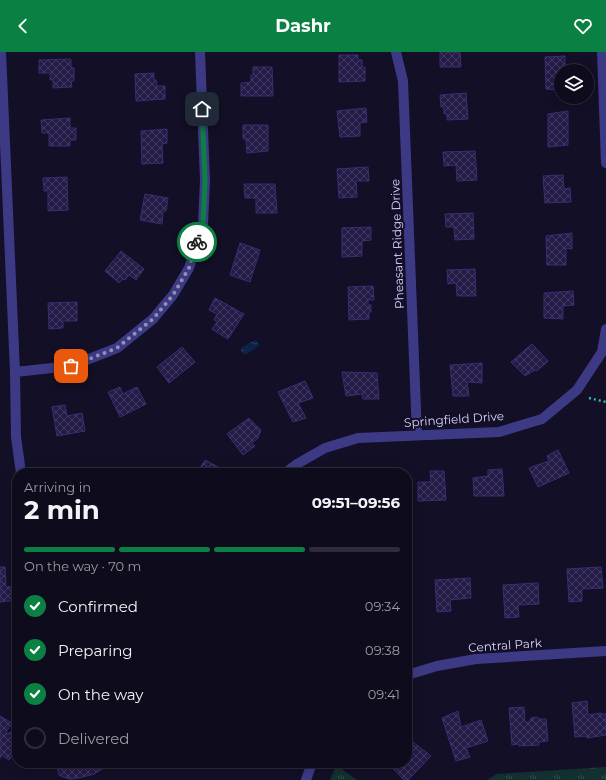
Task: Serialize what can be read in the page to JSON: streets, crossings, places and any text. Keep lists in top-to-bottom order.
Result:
{
  "streets": {
    "street": ["Pheasant Ridge Drive", "Springfield Drive", "Central Park"]
  },
  "crossings": [
    ["Pheasant Ridge Drive", "Springfield Drive"]
  ],
  "page": {
    "header": "Dashr",
    "heading": ["2 min", "Arriving in", "09:51–09:56"],
    "bar": "On the way · 70 m",
    "list": [
      ["Confirmed", "09:34"],
      ["Preparing", "09:38"],
      ["On the way", "09:41"],
      "Delivered"
    ]
  }
}
